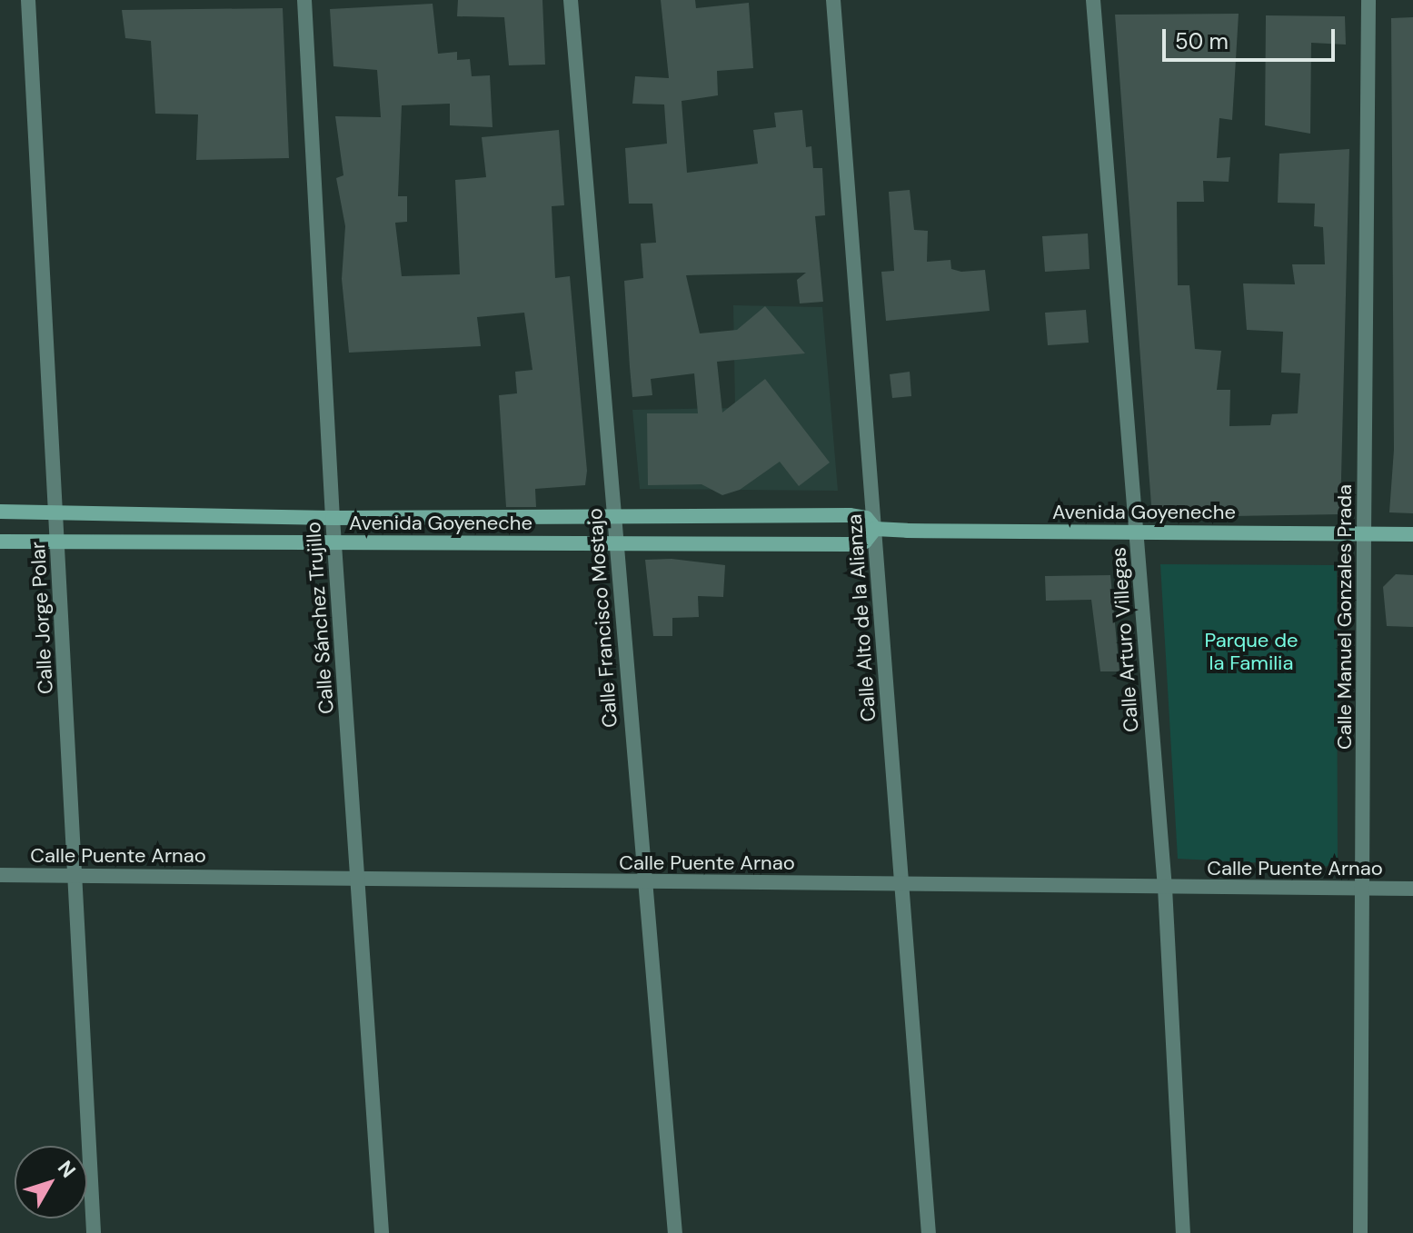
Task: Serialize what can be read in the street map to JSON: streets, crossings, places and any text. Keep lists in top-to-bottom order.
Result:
{
  "streets": {
    "main road": ["Avenida Goyeneche"],
    "street": [
      "Calle Manuel Gonzales Prada",
      "Calle Jorge Polar",
      "Calle Sánchez Trujillo",
      "Calle Francisco Mostajo",
      "Calle Alto de la Alianza",
      "Calle Arturo Villegas",
      "Calle Puente Arnao"
    ]
  },
  "crossings": [
    ["Avenida Goyeneche", "Calle Manuel Gonzales Prada"],
    ["Avenida Goyeneche", "Calle Jorge Polar"],
    ["Avenida Goyeneche", "Calle Sánchez Trujillo"],
    ["Avenida Goyeneche", "Calle Francisco Mostajo"],
    ["Avenida Goyeneche", "Calle Alto de la Alianza"],
    ["Avenida Goyeneche", "Calle Arturo Villegas"],
    ["Calle Manuel Gonzales Prada", "Calle Puente Arnao"],
    ["Calle Jorge Polar", "Calle Puente Arnao"],
    ["Calle Sánchez Trujillo", "Calle Puente Arnao"],
    ["Calle Francisco Mostajo", "Calle Puente Arnao"],
    ["Calle Alto de la Alianza", "Calle Puente Arnao"],
    ["Calle Arturo Villegas", "Calle Puente Arnao"]
  ],
  "parks": ["Parque de la Familia"],
  "scale_bar": "50 m",
  "north": "top right"
}
